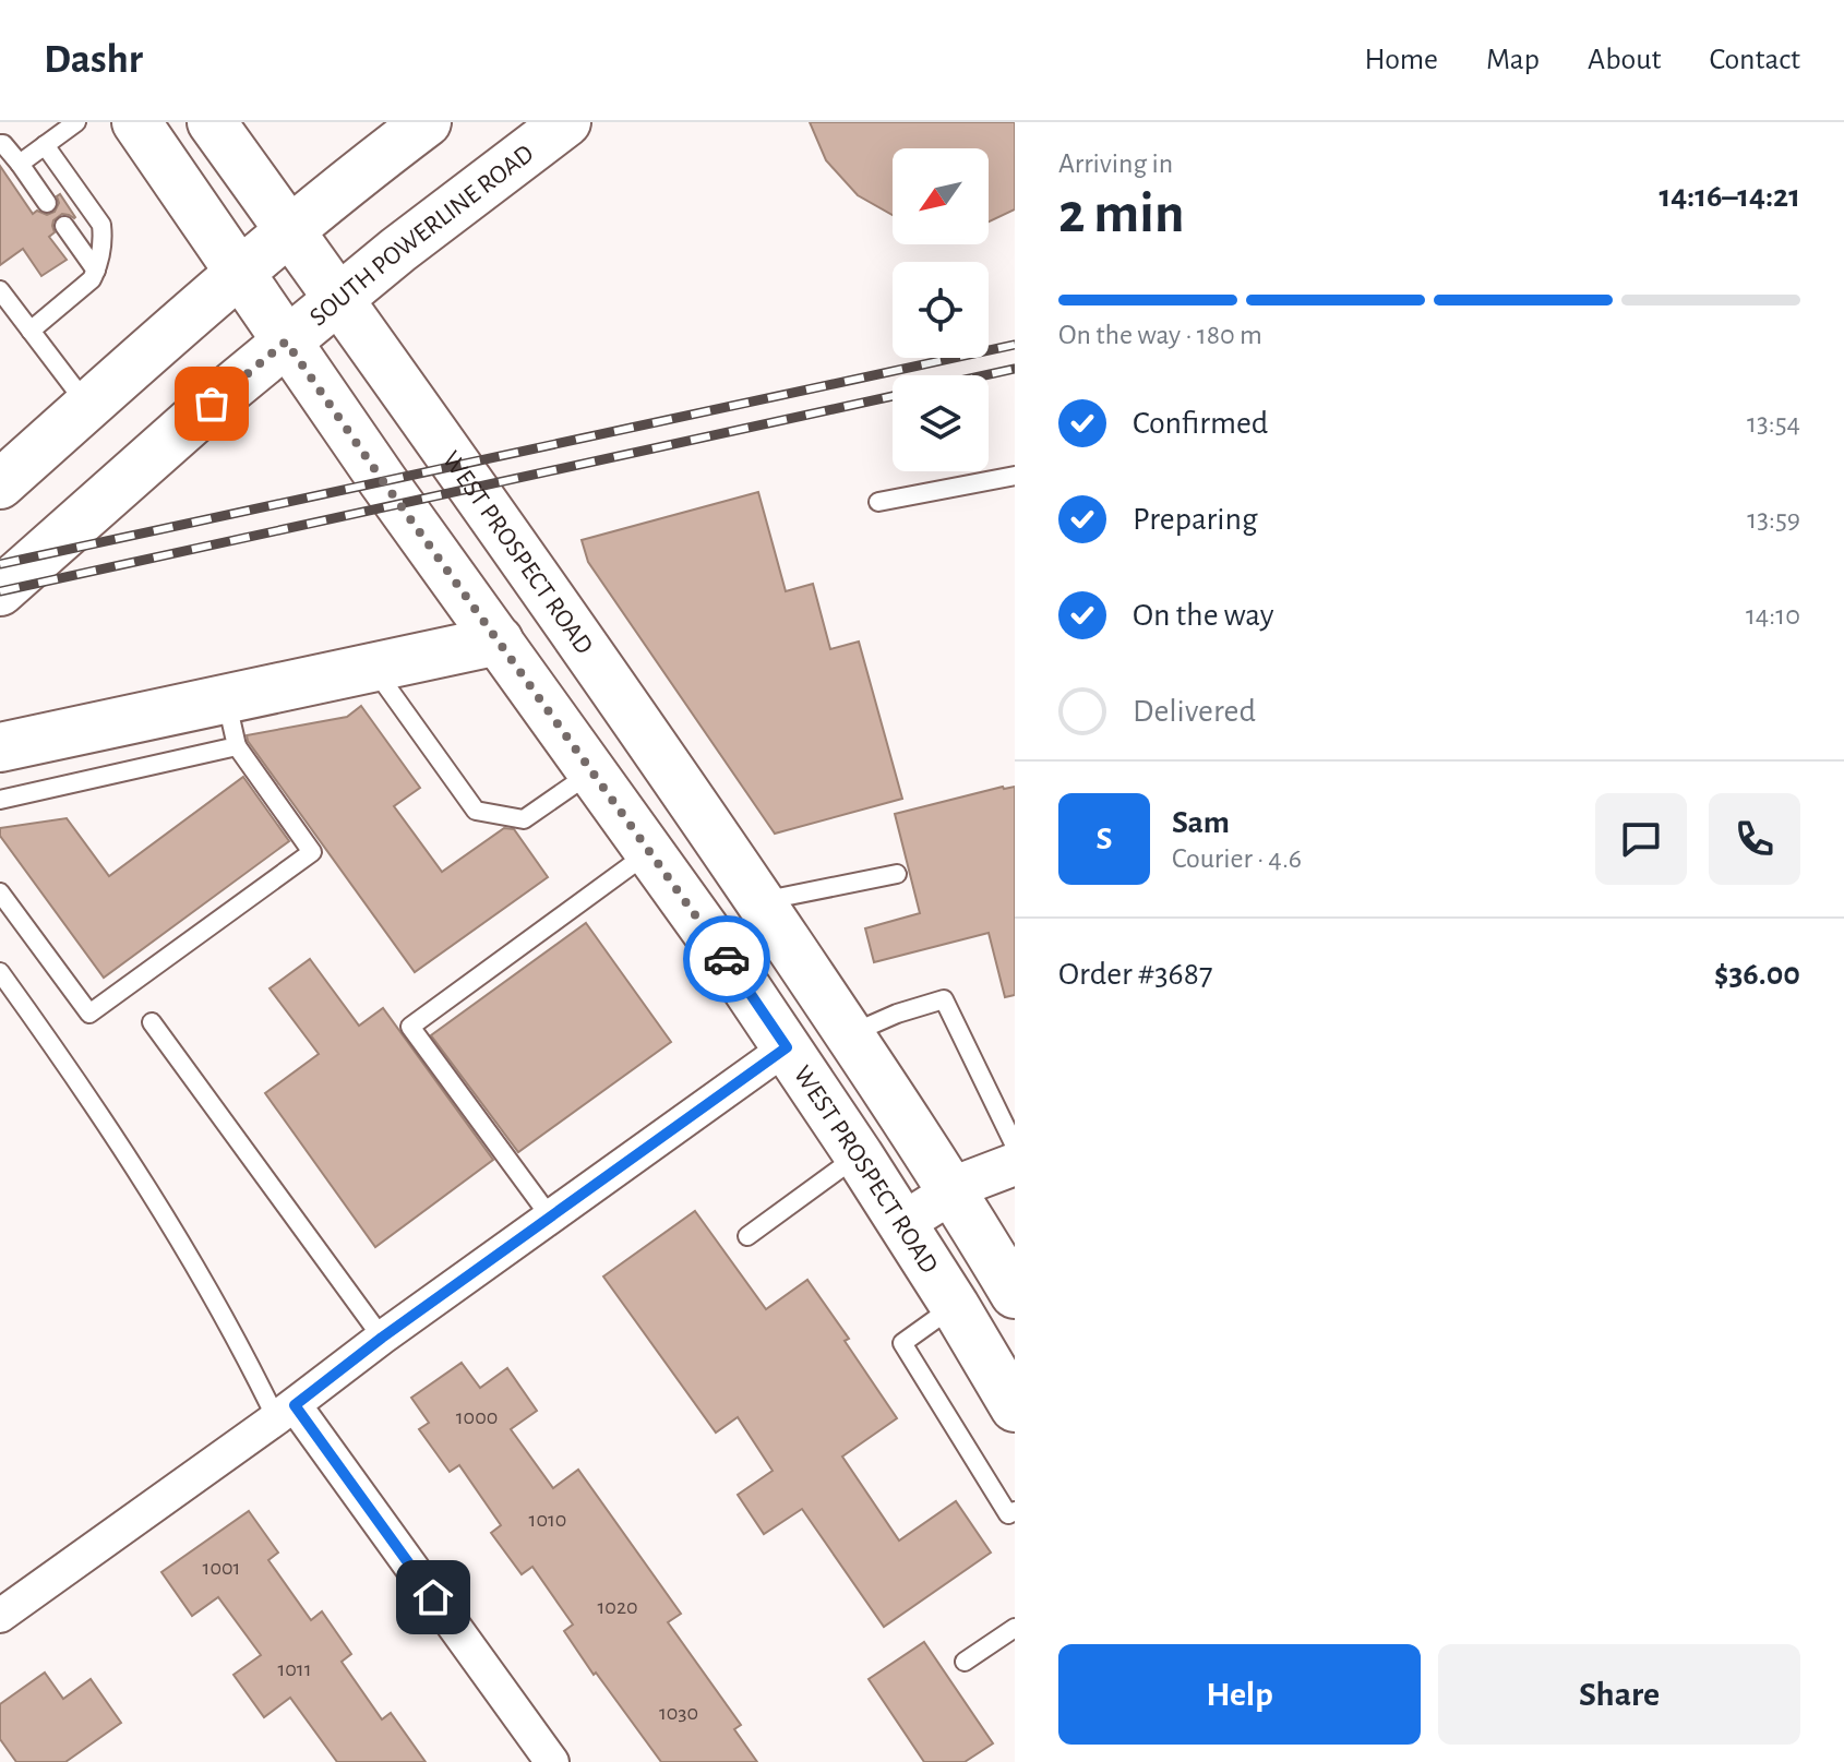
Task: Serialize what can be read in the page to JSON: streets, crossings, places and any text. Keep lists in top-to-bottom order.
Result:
{
  "streets": {
    "main road": ["SOUTH POWERLINE ROAD", "WEST PROSPECT ROAD"]
  },
  "crossings": [
    ["SOUTH POWERLINE ROAD", "WEST PROSPECT ROAD"]
  ],
  "house_numbers": [
    "1000",
    "1010",
    "1001",
    "1020",
    "1011",
    "1030"
  ],
  "north": "bottom left",
  "page": {
    "header": "Dashr",
    "nav": [
      "Home",
      "Map",
      "About",
      "Contact"
    ],
    "heading": ["2 min", "Arriving in", "14:16–14:21"],
    "panel": [
      "Sam",
      "Courier · 4.6",
      "Order #3687",
      "$36.00"
    ],
    "bar": "On the way · 180 m",
    "list": [
      ["Confirmed", "13:54"],
      ["Preparing", "13:59"],
      ["On the way", "14:10"],
      "Delivered"
    ],
    "round": "S",
    "buttons": ["Help", "Share"]
  }
}
